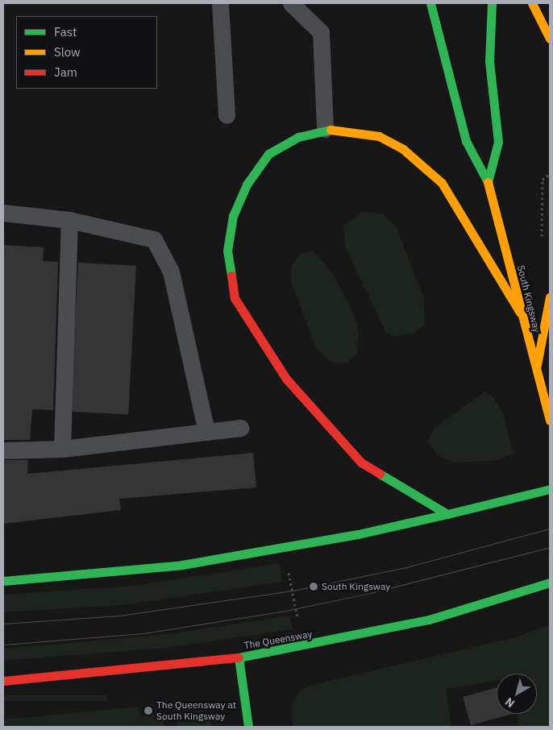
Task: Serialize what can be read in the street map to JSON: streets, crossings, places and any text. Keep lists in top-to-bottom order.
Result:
{
  "streets": {
    "main road": ["South Kingsway", "The Queensway"]
  },
  "places": ["South Kingsway", "The Queensway at South Kingsway"],
  "legend": ["Fast", "Slow", "Jam"],
  "north": "bottom left"
}
